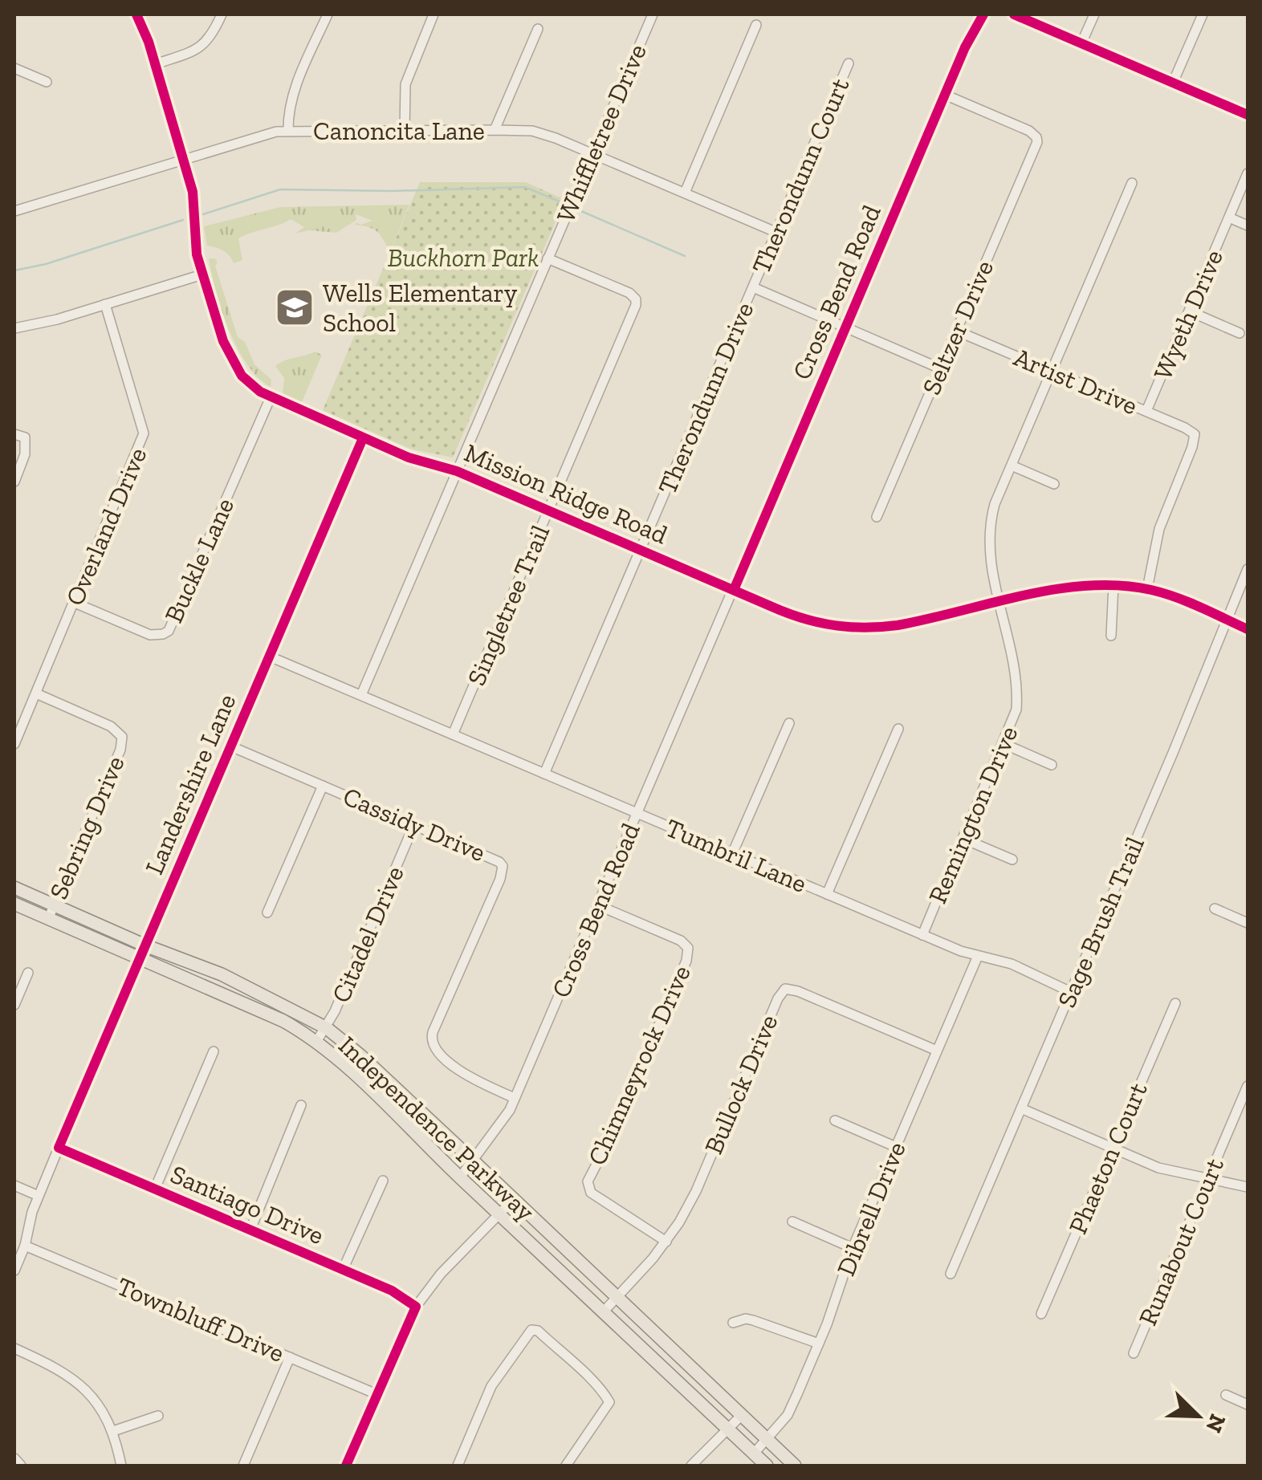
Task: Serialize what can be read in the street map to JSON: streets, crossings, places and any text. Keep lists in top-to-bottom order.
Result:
{
  "streets": {
    "main road": ["Independence Parkway"],
    "street": [
      "Canoncita Lane",
      "Whiffletree Drive",
      "Therondunn Court",
      "Cross Bend Road",
      "Wyeth Drive",
      "Seltzer Drive",
      "Artist Drive",
      "Therondunn Drive",
      "Mission Ridge Road",
      "Overland Drive",
      "Buckle Lane",
      "Singletree Trail",
      "Landershire Lane",
      "Remington Drive",
      "Cassidy Drive",
      "Sebring Drive",
      "Tumbril Lane",
      "Sage Brush Trail",
      "Citadel Drive",
      "Chimneyrock Drive",
      "Bullock Drive",
      "Phaeton Court",
      "Santiago Drive",
      "Dibrell Drive",
      "Runabout Court",
      "Townbluff Drive"
    ]
  },
  "crossings": [
    ["Canoncita Lane", "Whiffletree Drive"],
    ["Canoncita Lane", "Therondunn Court"],
    ["Canoncita Lane", "Mission Ridge Road"],
    ["Whiffletree Drive", "Mission Ridge Road"],
    ["Whiffletree Drive", "Singletree Trail"],
    ["Whiffletree Drive", "Tumbril Lane"],
    ["Therondunn Court", "Therondunn Drive"],
    ["Cross Bend Road", "Seltzer Drive"],
    ["Cross Bend Road", "Mission Ridge Road"],
    ["Cross Bend Road", "Cassidy Drive"],
    ["Cross Bend Road", "Tumbril Lane"],
    ["Cross Bend Road", "Chimneyrock Drive"],
    ["Cross Bend Road", "Independence Parkway"],
    ["Wyeth Drive", "Artist Drive"],
    ["Seltzer Drive", "Artist Drive"],
    ["Artist Drive", "Mission Ridge Road"],
    ["Artist Drive", "Remington Drive"],
    ["Therondunn Drive", "Mission Ridge Road"],
    ["Therondunn Drive", "Tumbril Lane"],
    ["Mission Ridge Road", "Buckle Lane"],
    ["Mission Ridge Road", "Singletree Trail"],
    ["Mission Ridge Road", "Landershire Lane"],
    ["Mission Ridge Road", "Remington Drive"],
    ["Mission Ridge Road", "Sage Brush Trail"],
    ["Overland Drive", "Buckle Lane"],
    ["Overland Drive", "Sebring Drive"],
    ["Singletree Trail", "Tumbril Lane"],
    ["Landershire Lane", "Cassidy Drive"],
    ["Landershire Lane", "Tumbril Lane"],
    ["Landershire Lane", "Independence Parkway"],
    ["Landershire Lane", "Santiago Drive"],
    ["Landershire Lane", "Townbluff Drive"],
    ["Remington Drive", "Tumbril Lane"],
    ["Cassidy Drive", "Citadel Drive"],
    ["Sebring Drive", "Independence Parkway"],
    ["Tumbril Lane", "Sage Brush Trail"],
    ["Tumbril Lane", "Dibrell Drive"],
    ["Citadel Drive", "Independence Parkway"],
    ["Chimneyrock Drive", "Bullock Drive"],
    ["Bullock Drive", "Independence Parkway"],
    ["Bullock Drive", "Dibrell Drive"],
    ["Independence Parkway", "Dibrell Drive"]
  ],
  "parks": ["Buckhorn Park"],
  "places": {
    "school or university": ["Wells Elementary School"]
  },
  "north": "bottom right"
}
